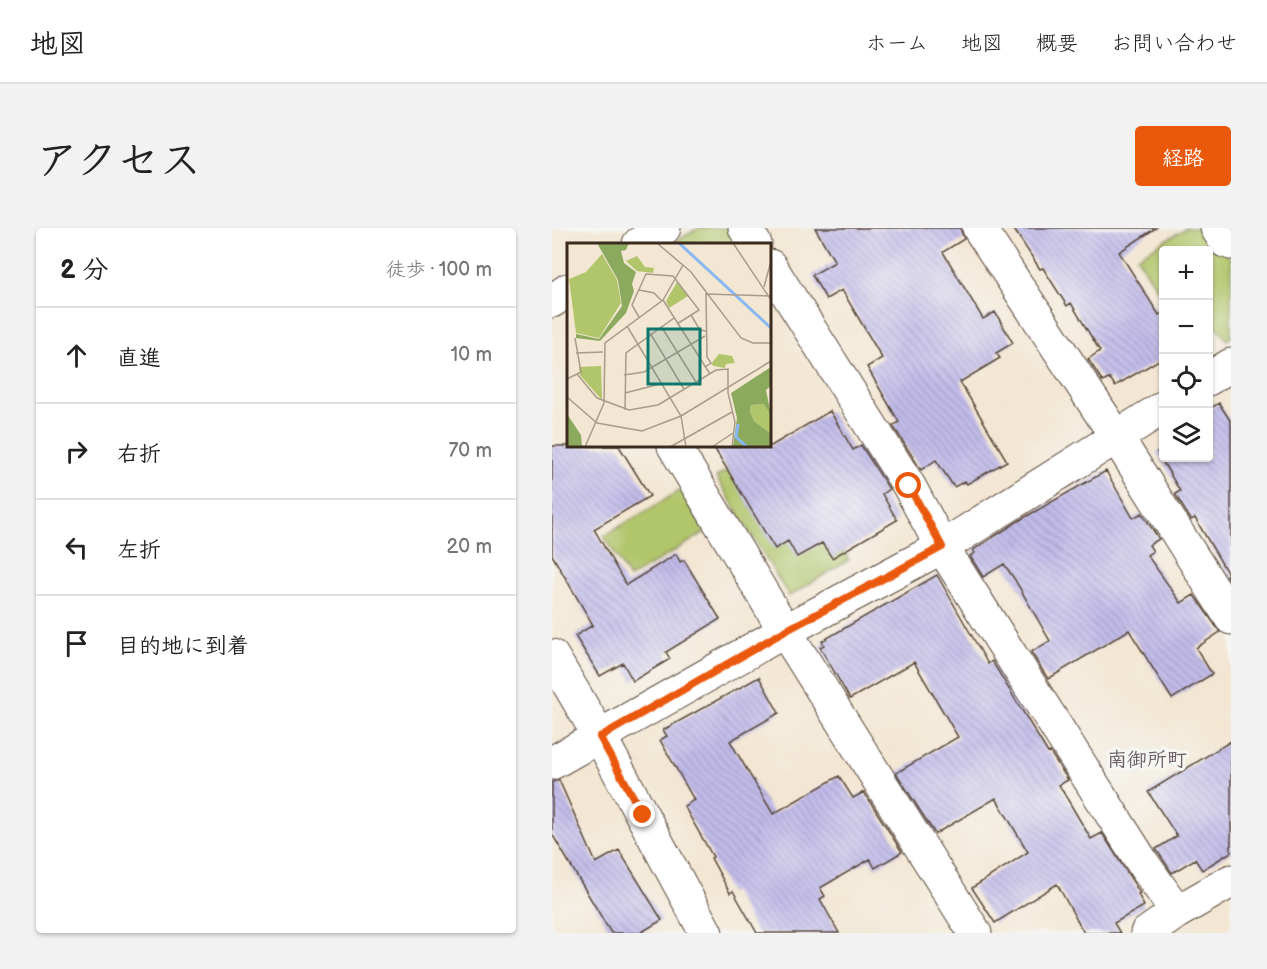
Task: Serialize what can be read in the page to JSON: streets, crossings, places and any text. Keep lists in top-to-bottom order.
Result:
{
  "districts": ["南御所町"],
  "page": {
    "header": "地図",
    "nav": [
      "ホーム",
      "地図",
      "概要",
      "お問い合わせ"
    ],
    "title": "アクセス",
    "buttons": "経路",
    "heading": ["2 分", "徒歩 · 100 m"],
    "map_buttons": ["+", "−"],
    "list": [
      ["直進", "10 m"],
      ["右折", "70 m"],
      ["左折", "20 m"],
      "目的地に到着"
    ]
  }
}
